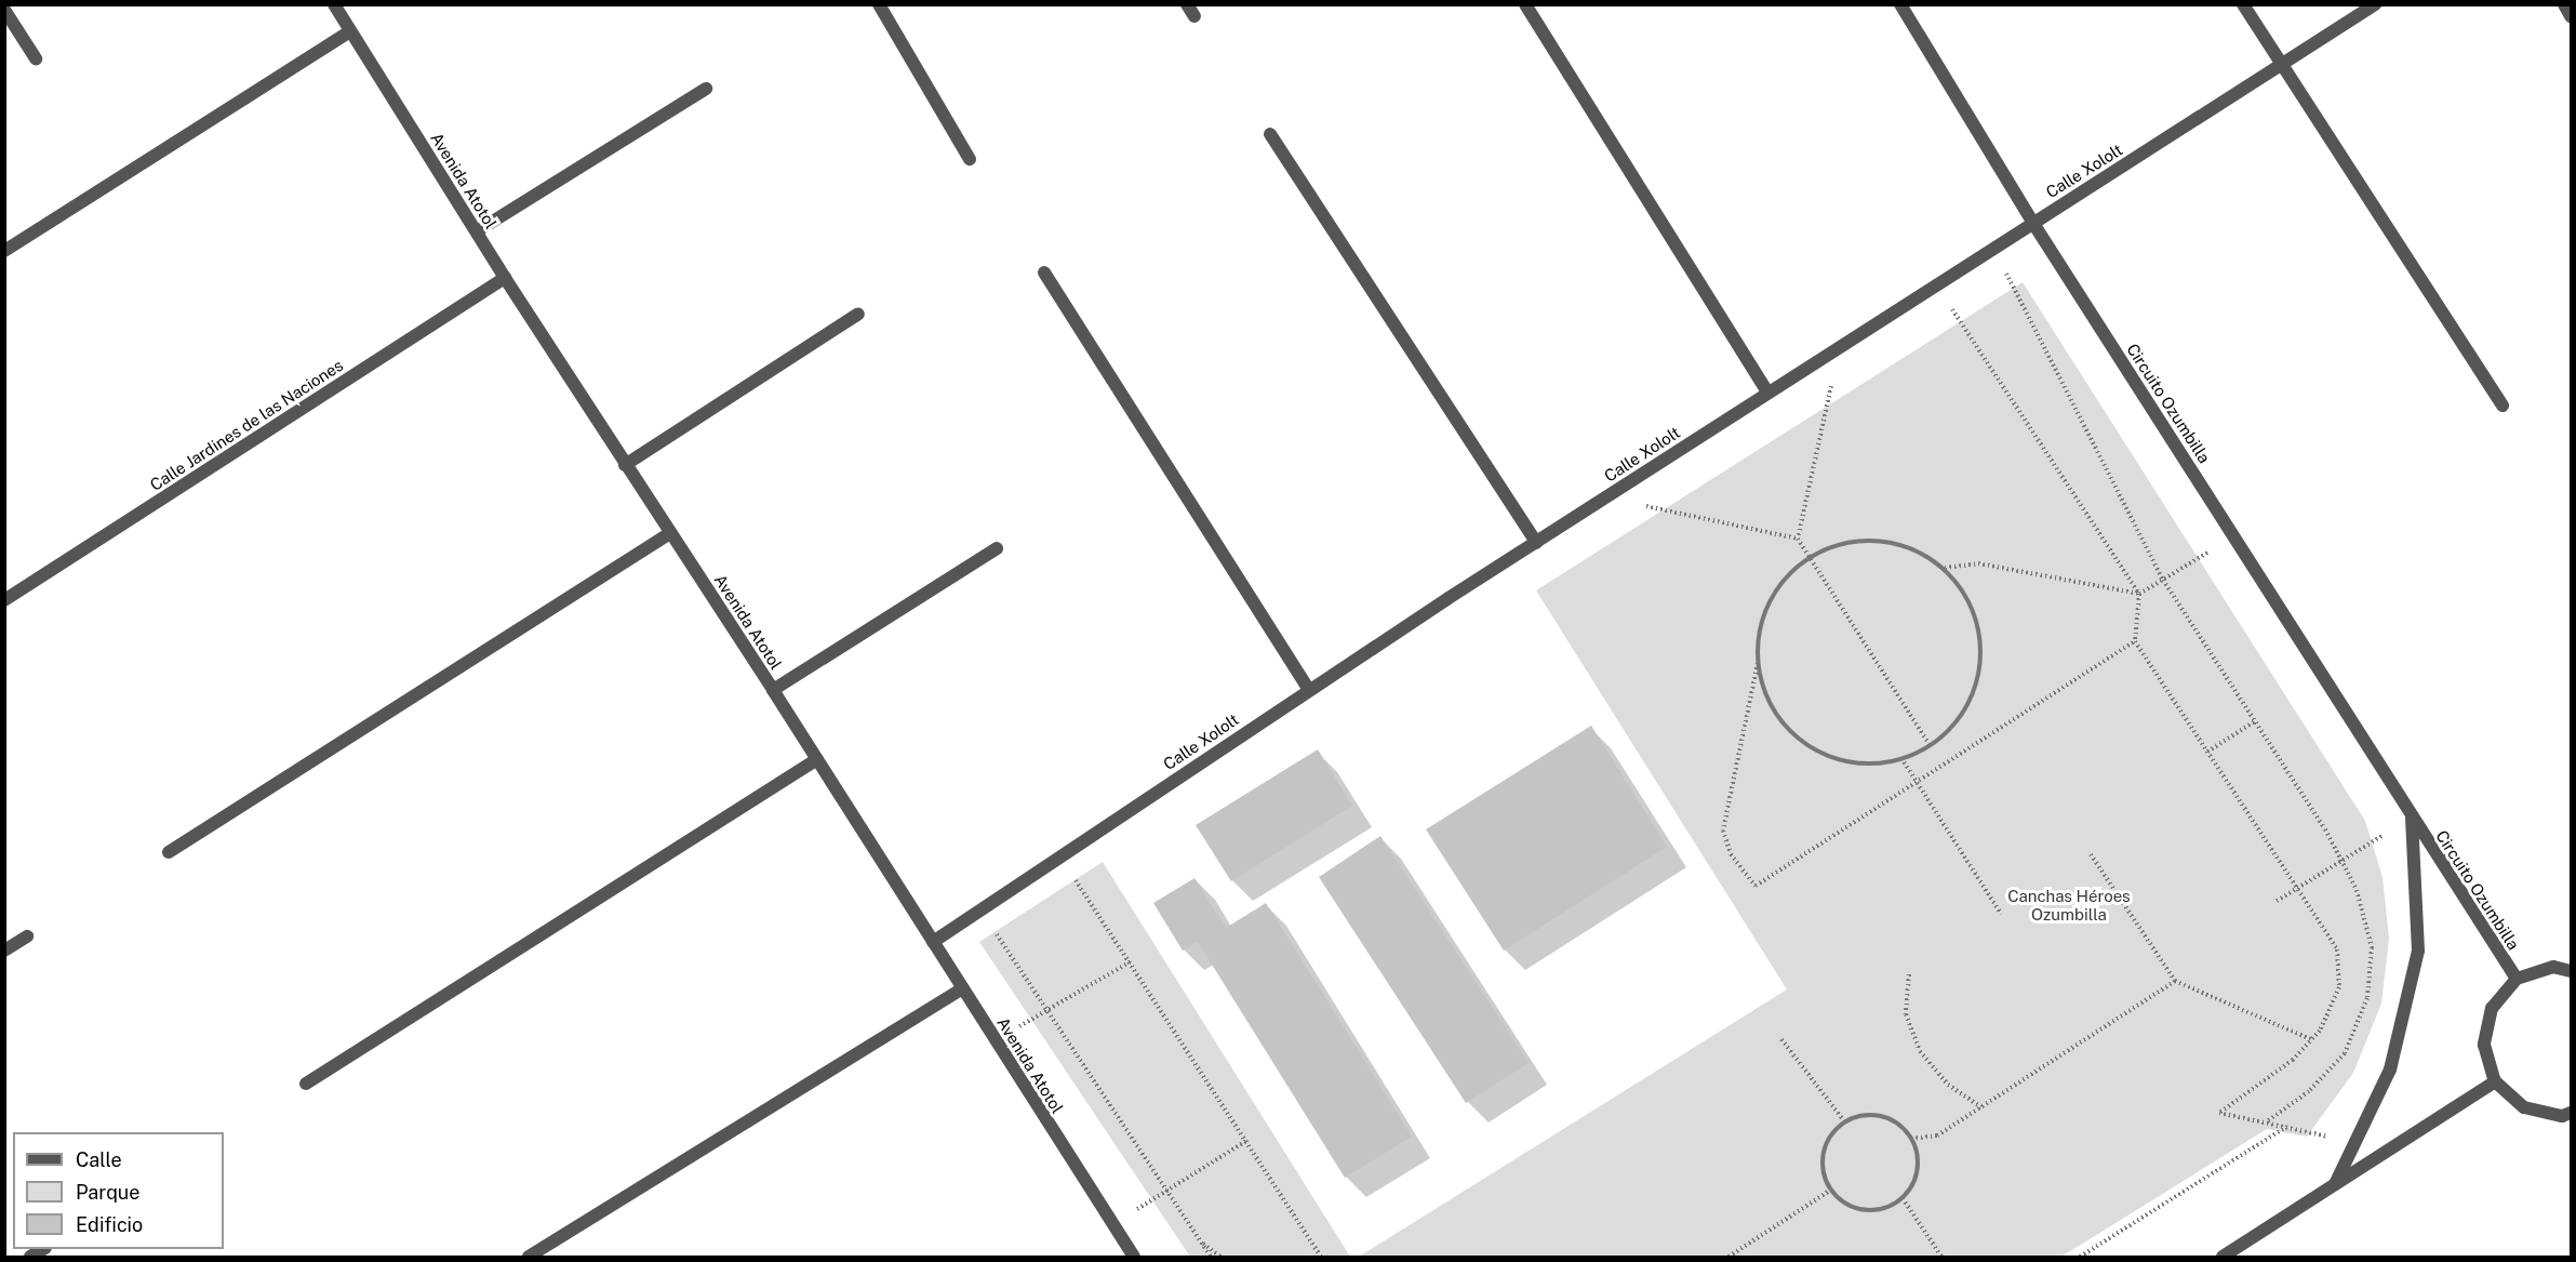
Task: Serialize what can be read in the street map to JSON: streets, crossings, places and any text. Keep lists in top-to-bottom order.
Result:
{
  "streets": {
    "street": [
      "Calle Xololt",
      "Avenida Atotol",
      "Circuito Ozumbilla",
      "Calle Jardines de las Naciones"
    ]
  },
  "crossings": [
    ["Calle Xololt", "Avenida Atotol"],
    ["Calle Xololt", "Circuito Ozumbilla"],
    ["Avenida Atotol", "Calle Jardines de las Naciones"]
  ],
  "parks": ["Canchas Héroes Ozumbilla"],
  "legend": ["Calle", "Parque", "Edificio"]
}
